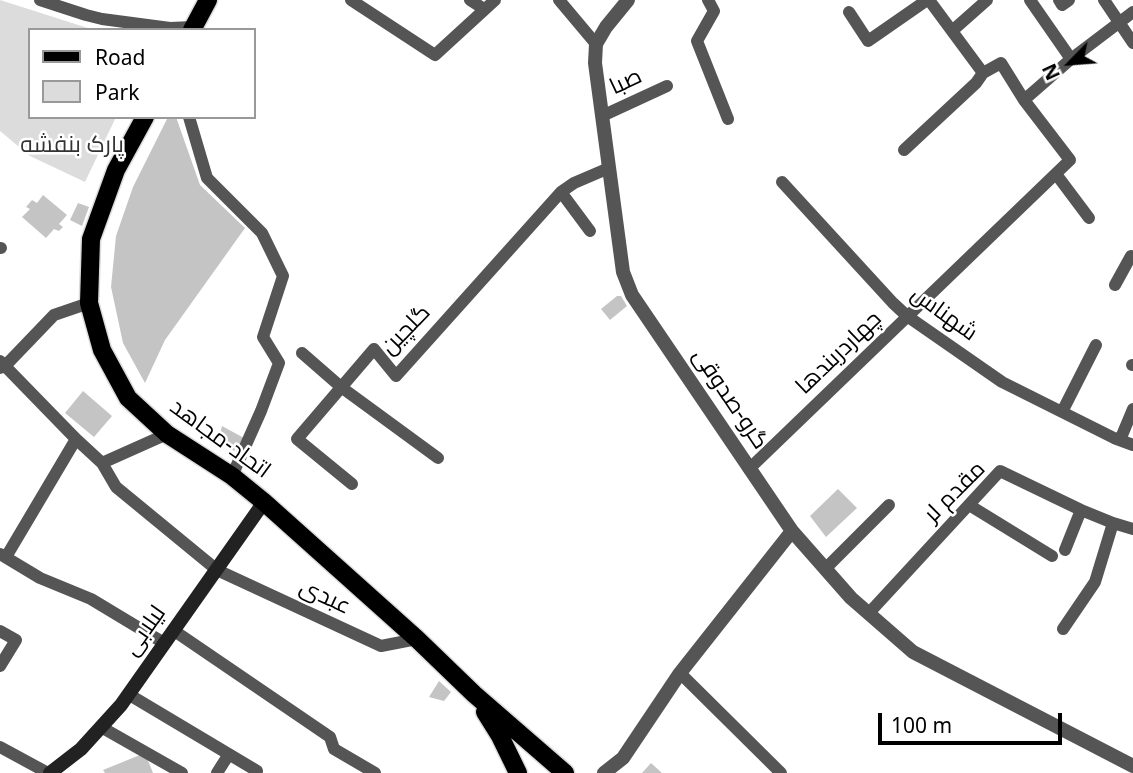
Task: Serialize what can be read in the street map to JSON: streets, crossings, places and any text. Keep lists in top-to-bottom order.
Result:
{
  "streets": {
    "main road": ["اتحاد-مجاهد", "لیلابی"],
    "street": [
      "صبا",
      "شهناس",
      "گلچین",
      "چهاردربندها",
      "گرو-صدوقی",
      "مقدم لر",
      "عبدی"
    ]
  },
  "crossings": [
    ["صبا", "گرو-صدوقی"],
    ["شهناس", "چهاردربندها"],
    ["گلچین", "گرو-صدوقی"],
    ["چهاردربندها", "گرو-صدوقی"],
    ["گرو-صدوقی", "مقدم لر"],
    ["اتحاد-مجاهد", "عبدی"],
    ["اتحاد-مجاهد", "لیلابی"],
    ["عبدی", "لیلابی"]
  ],
  "parks": ["پارک بنفشه"],
  "legend": ["Road", "Park"],
  "scale_bar": "100 m",
  "north": "bottom left"
}
